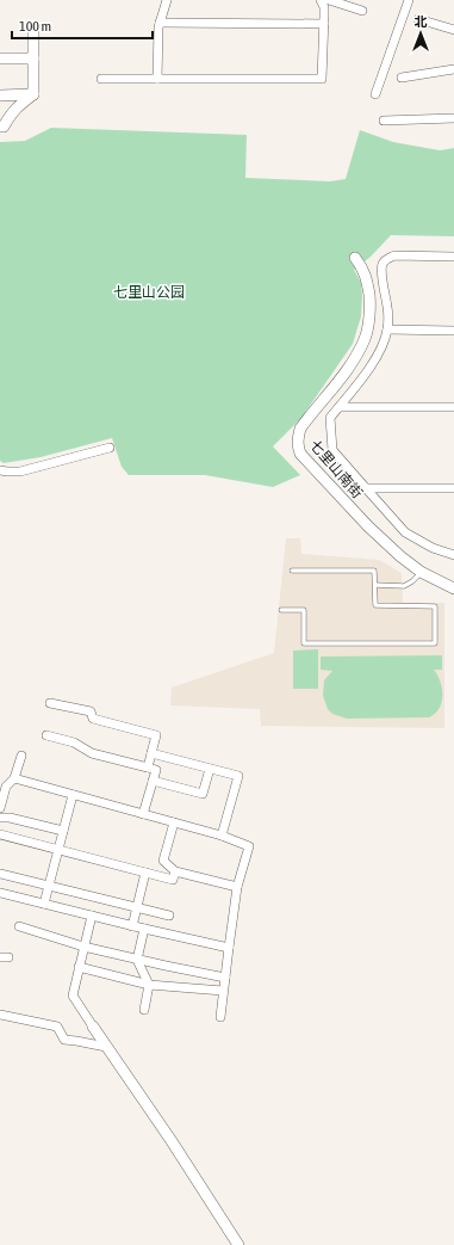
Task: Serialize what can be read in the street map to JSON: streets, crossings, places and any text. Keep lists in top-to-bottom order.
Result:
{
  "streets": {
    "street": ["七里山南街"]
  },
  "parks": ["七里山公园"],
  "scale_bar": "100 m",
  "north": "top"
}
